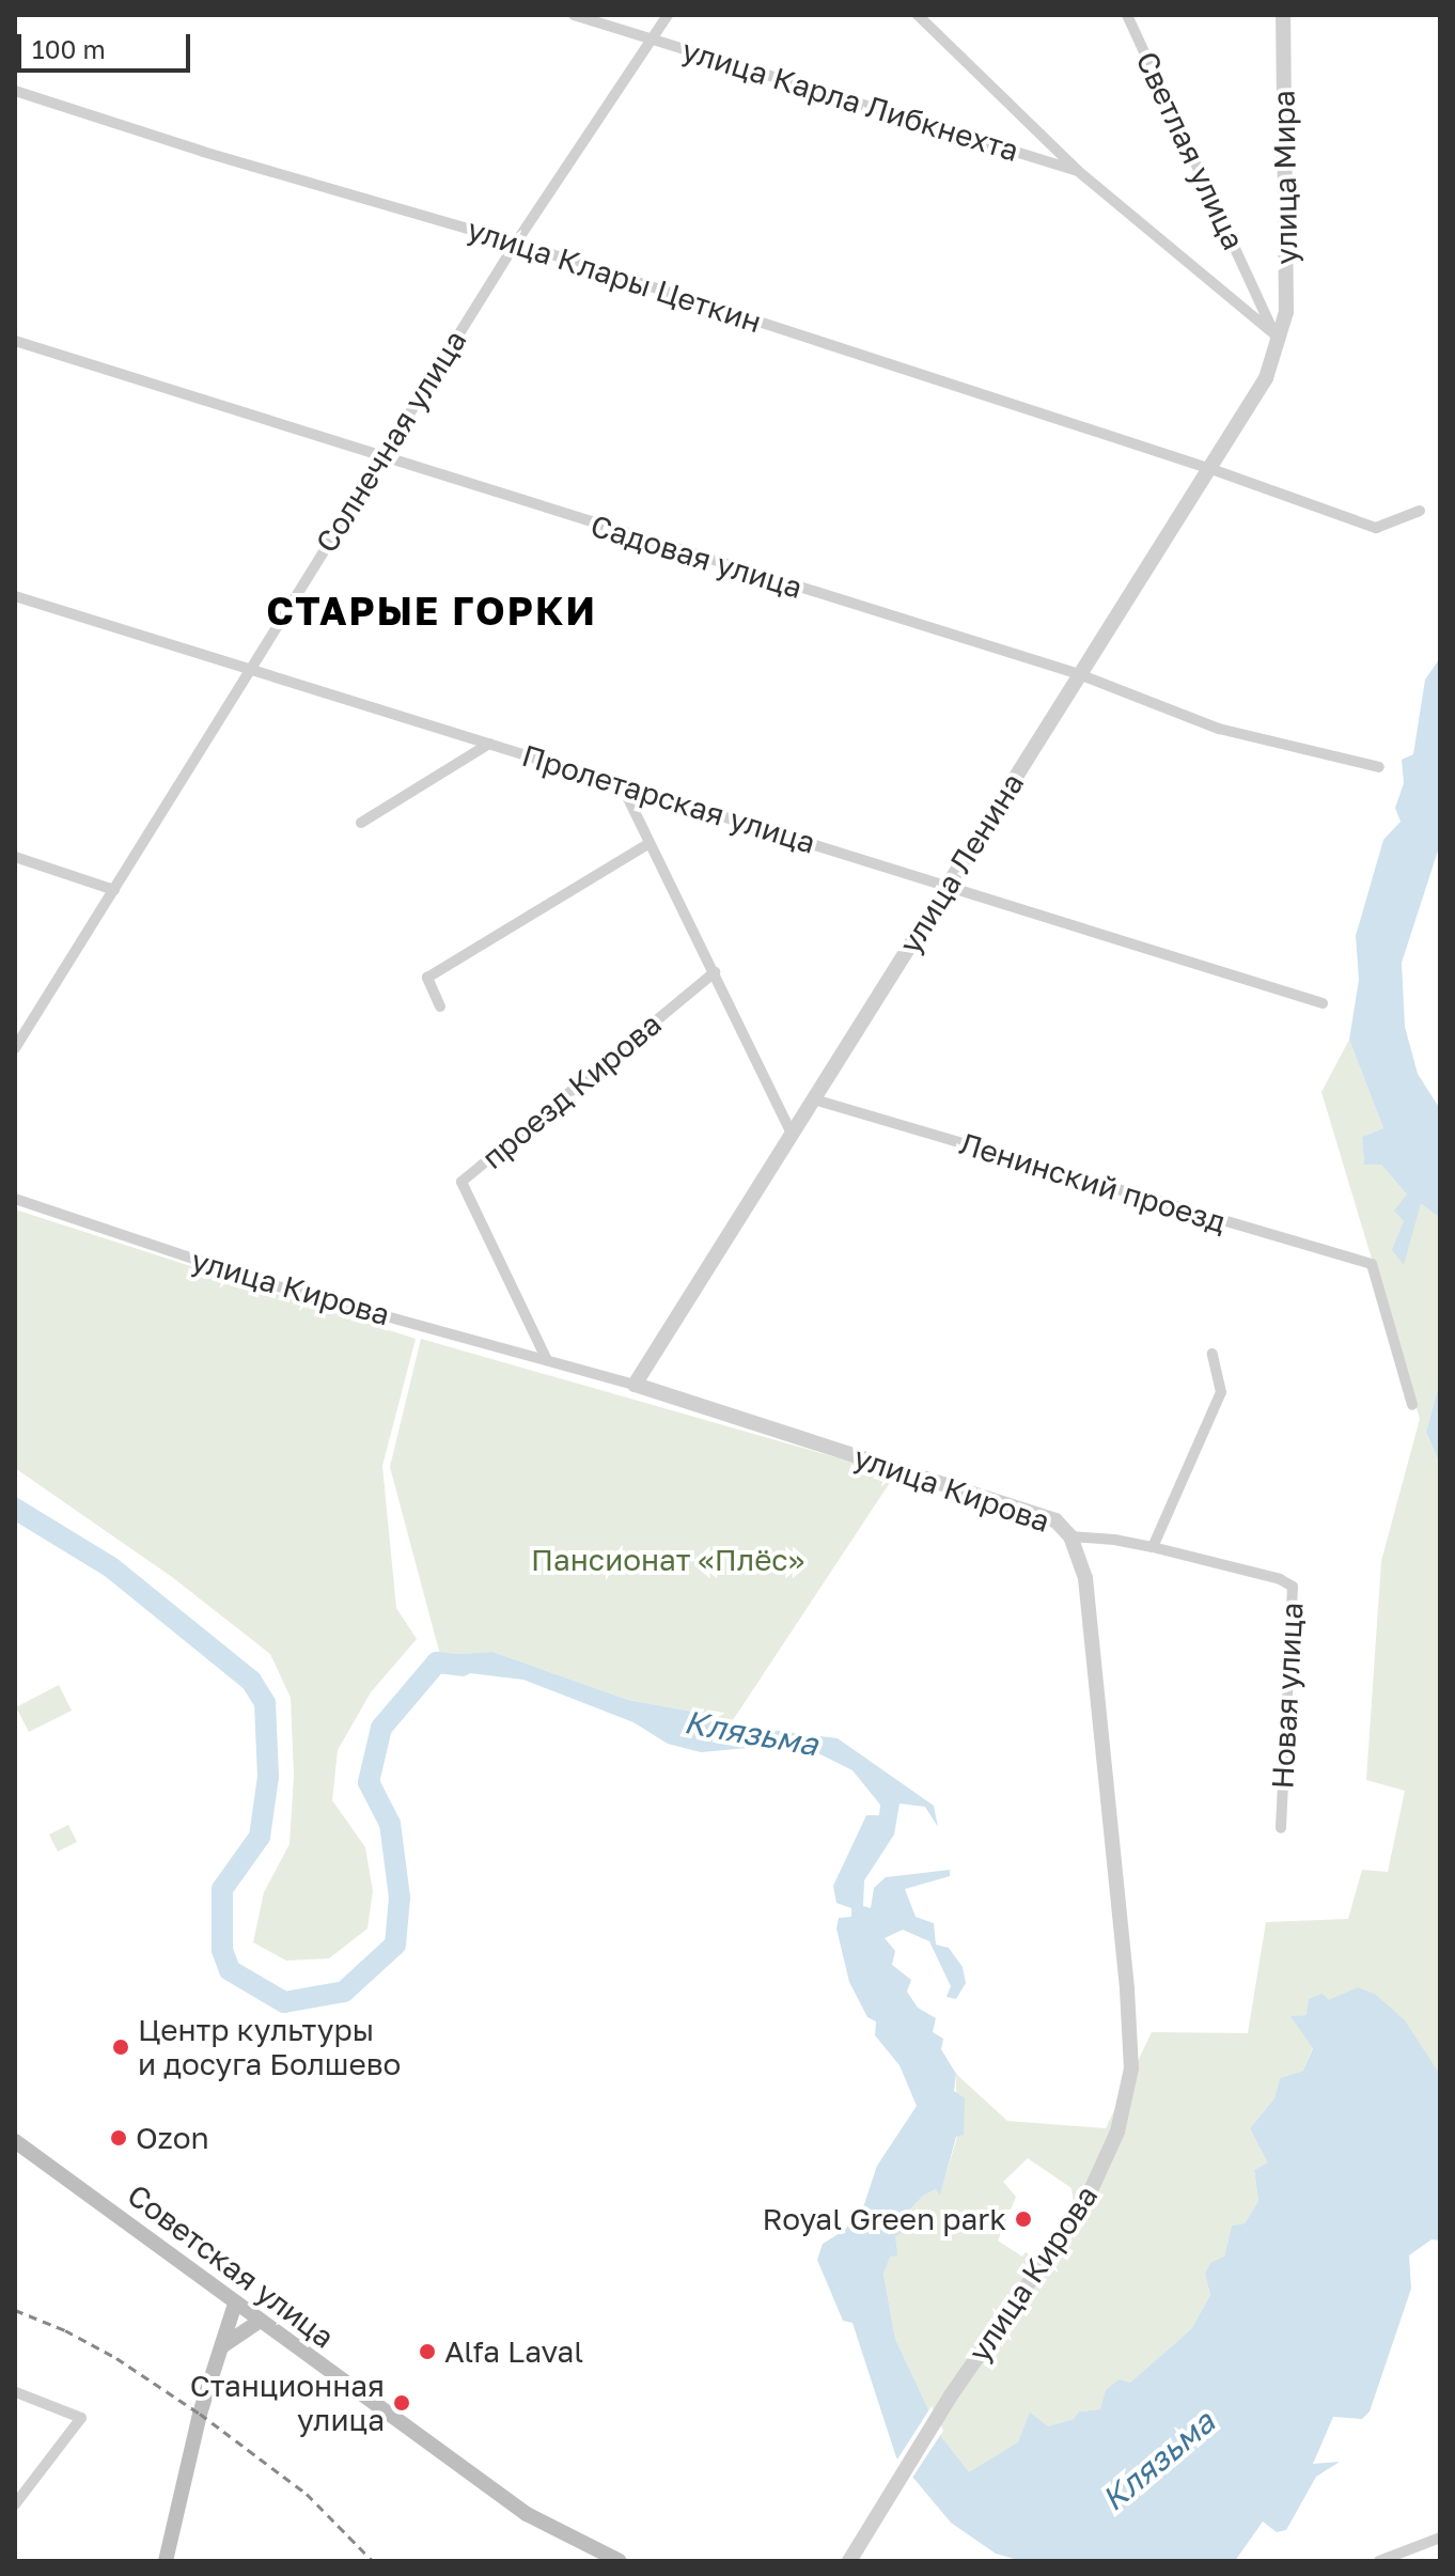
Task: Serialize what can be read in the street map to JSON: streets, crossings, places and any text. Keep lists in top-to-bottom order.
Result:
{
  "streets": {
    "main road": ["Советская улица"],
    "street": [
      "улица Карла Либкнехта",
      "Светлая улица",
      "улица Мира",
      "улица Клары Цеткин",
      "Солнечная улица",
      "Садовая улица",
      "Пролетарская улица",
      "улица Ленина",
      "проезд Кирова",
      "Ленинский проезд",
      "улица Кирова",
      "Новая улица"
    ]
  },
  "crossings": [
    ["улица Карла Либкнехта", "Солнечная улица"],
    ["Светлая улица", "улица Мира"],
    ["Светлая улица", "улица Ленина"],
    ["улица Мира", "улица Ленина"],
    ["улица Клары Цеткин", "Солнечная улица"],
    ["улица Клары Цеткин", "улица Ленина"],
    ["Солнечная улица", "Садовая улица"],
    ["Солнечная улица", "Пролетарская улица"],
    ["Садовая улица", "улица Ленина"],
    ["Пролетарская улица", "улица Ленина"],
    ["улица Ленина", "Ленинский проезд"],
    ["улица Ленина", "улица Кирова"],
    ["проезд Кирова", "улица Кирова"],
    ["улица Кирова", "Новая улица"]
  ],
  "districts": ["СТАРЫЕ ГОРКИ"],
  "water": ["Клязьма"],
  "parks": ["Пансионат «Плёс»"],
  "places": [
    "Центр культуры и досуга Болшево",
    "Ozon",
    "Royal Green park",
    "Alfa Laval",
    "Станционная улица"
  ],
  "scale_bar": "100 m"
}
